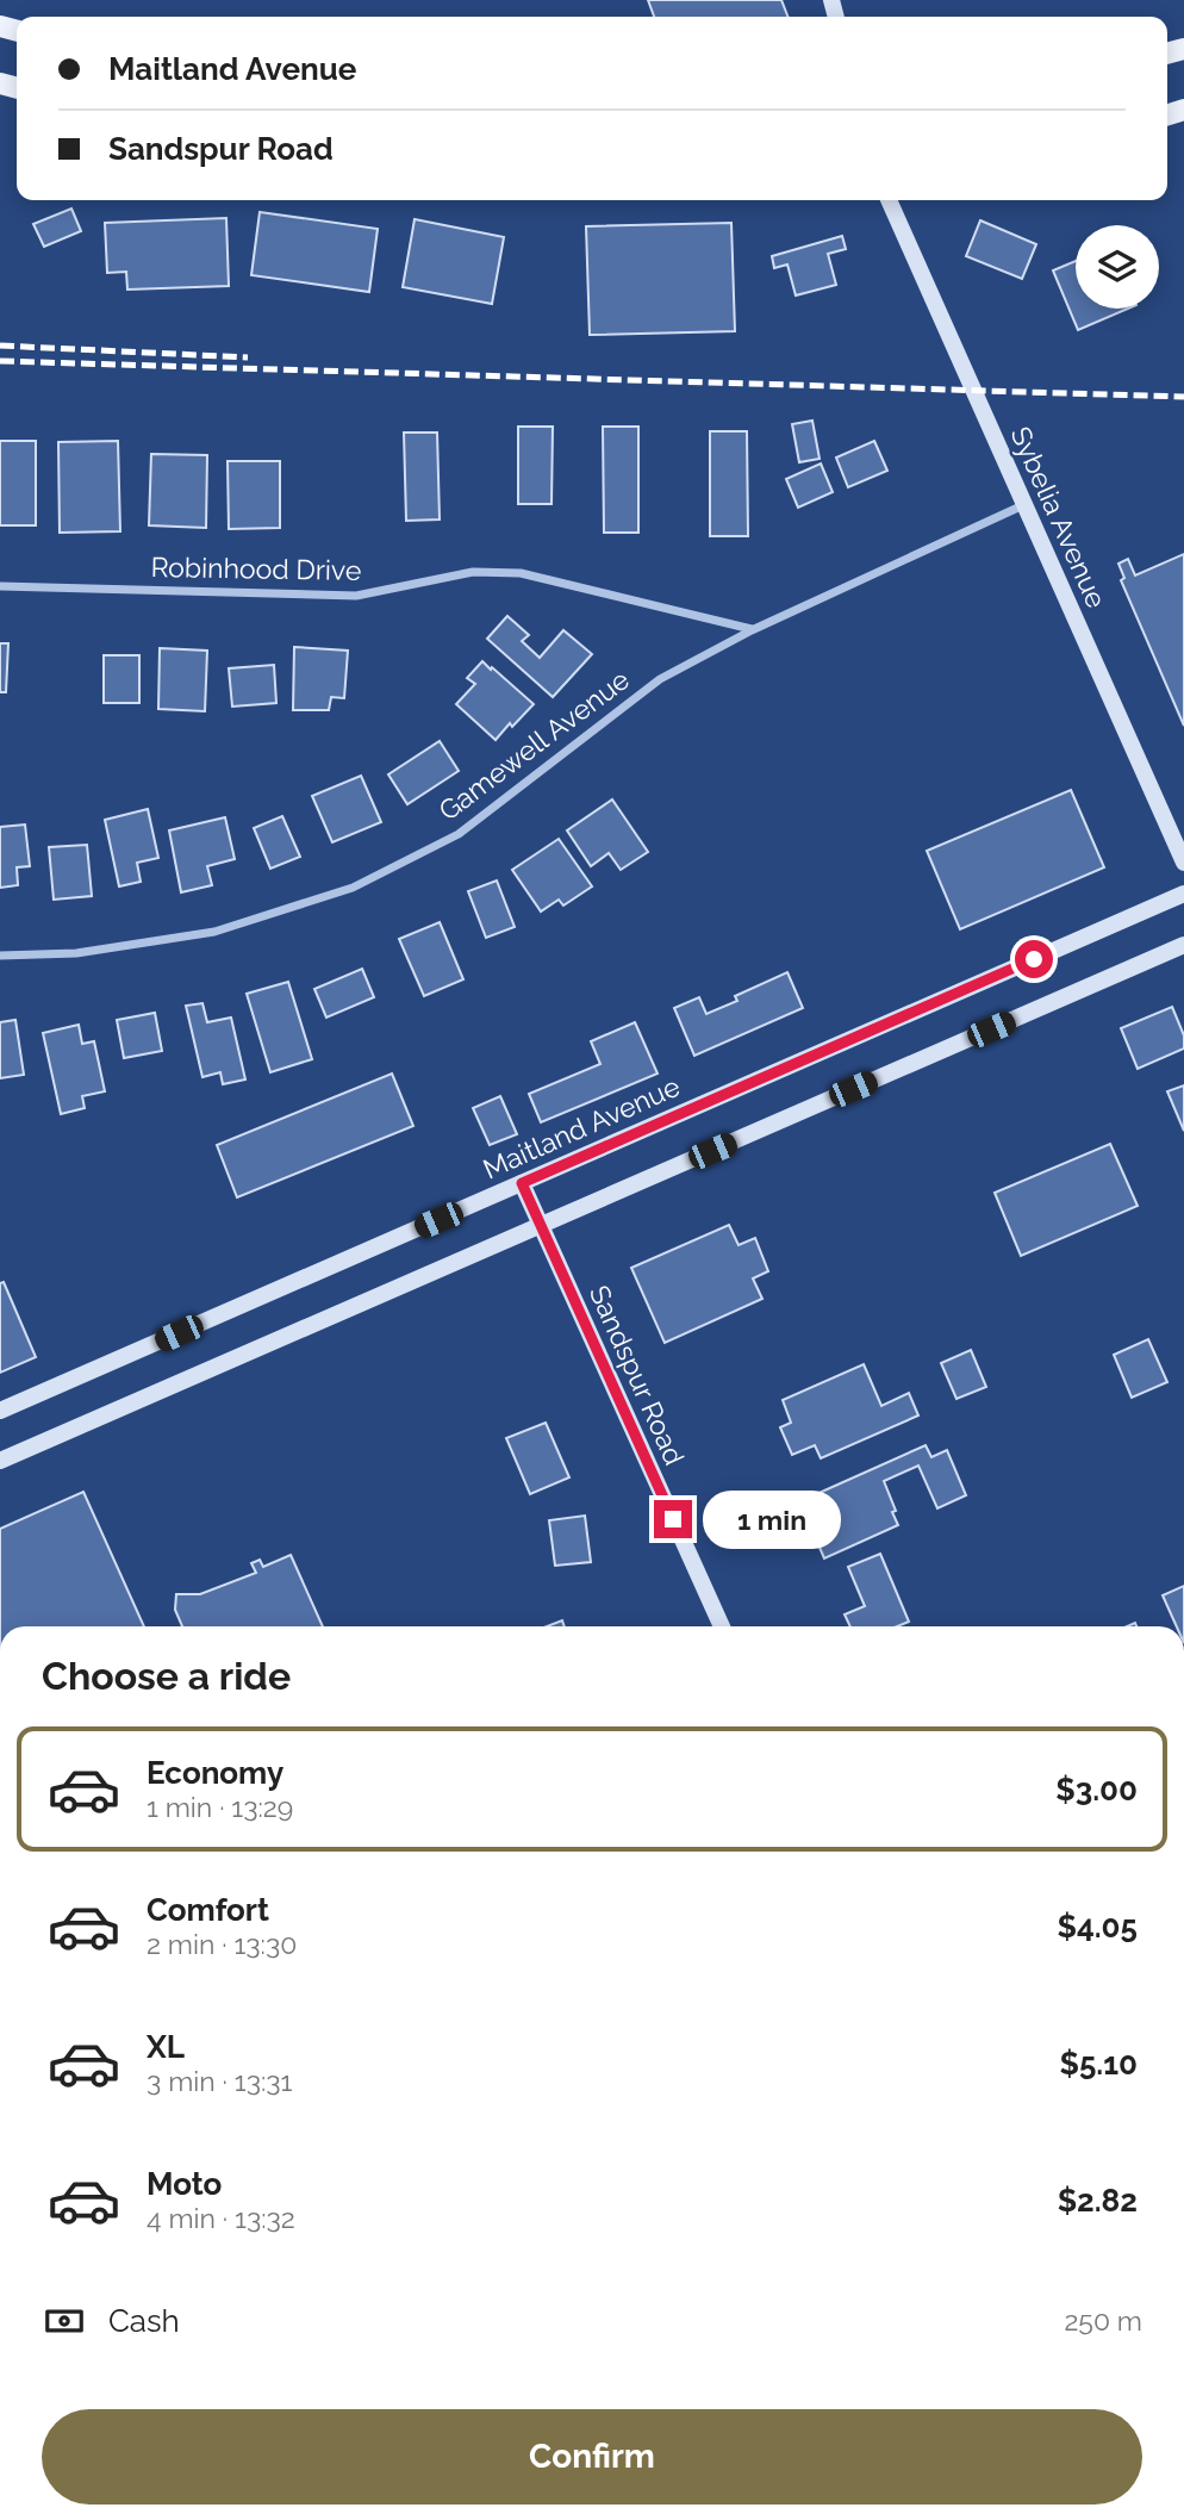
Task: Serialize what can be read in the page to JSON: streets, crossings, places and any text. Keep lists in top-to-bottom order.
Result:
{
  "streets": {
    "main road": ["Sybelia Avenue", "Maitland Avenue", "Sandspur Road"],
    "street": ["Robinhood Drive", "Gamewell Avenue"]
  },
  "crossings": [
    ["Sybelia Avenue", "Gamewell Avenue"],
    ["Robinhood Drive", "Gamewell Avenue"],
    ["Maitland Avenue", "Sandspur Road"]
  ],
  "page": {
    "banner": ["Maitland Avenue", "Sandspur Road"],
    "bubble": "1 min",
    "heading": "Choose a ride",
    "list": [
      {
        "name": "Economy",
        "note": "1 min · 13:29",
        "value": "$3.00"
      },
      {
        "name": "Comfort",
        "note": "2 min · 13:30",
        "value": "$4.05"
      },
      {
        "name": "XL",
        "note": "3 min · 13:31",
        "value": "$5.10"
      },
      {
        "name": "Moto",
        "note": "4 min · 13:32",
        "value": "$2.82"
      }
    ],
    "pay": ["Cash", "250 m"],
    "buttons": "Confirm"
  }
}
